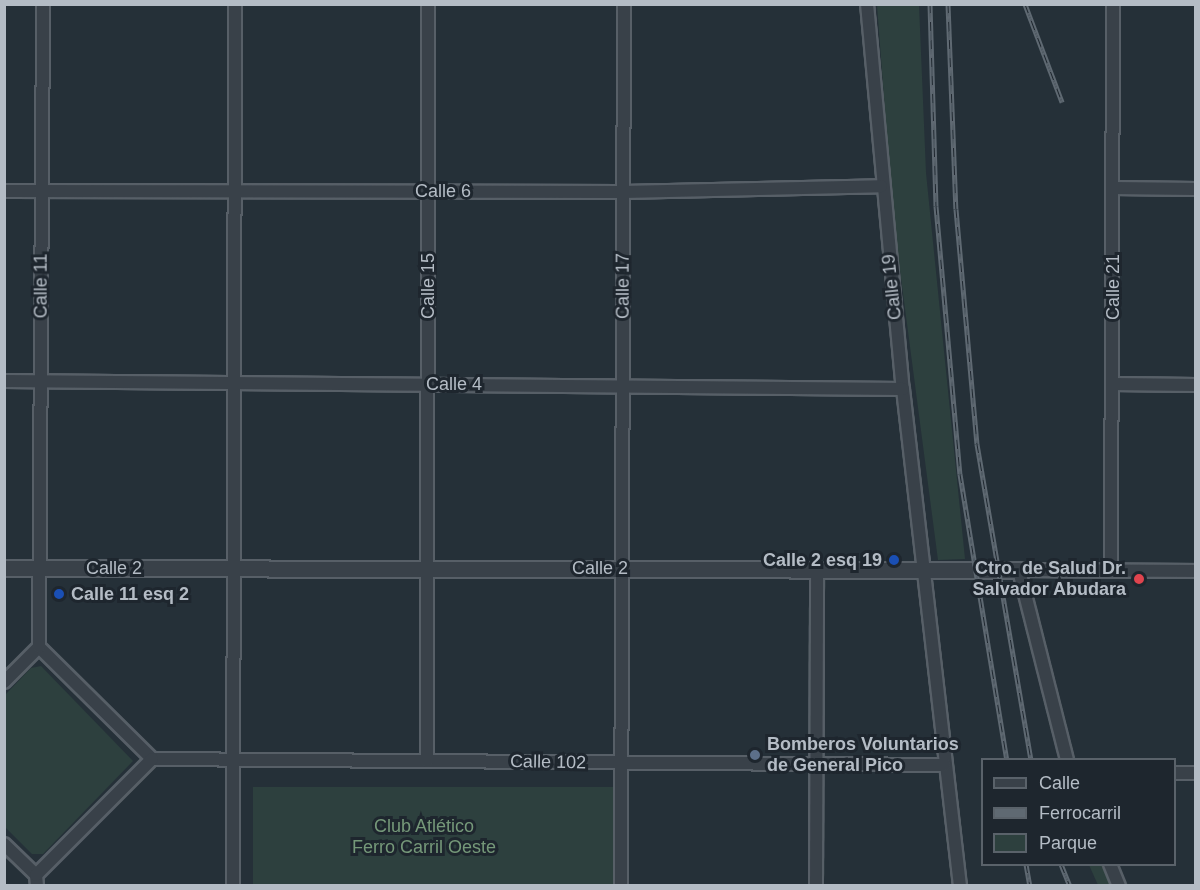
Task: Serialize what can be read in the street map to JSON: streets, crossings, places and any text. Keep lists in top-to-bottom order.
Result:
{
  "streets": {
    "street": [
      "Calle 6",
      "Calle 11",
      "Calle 15",
      "Calle 17",
      "Calle 19",
      "Calle 21",
      "Calle 4",
      "Calle 2",
      "Calle 102"
    ]
  },
  "crossings": [
    ["Calle 6", "Calle 11"],
    ["Calle 6", "Calle 15"],
    ["Calle 6", "Calle 17"],
    ["Calle 6", "Calle 19"],
    ["Calle 11", "Calle 4"],
    ["Calle 11", "Calle 2"],
    ["Calle 15", "Calle 4"],
    ["Calle 15", "Calle 2"],
    ["Calle 15", "Calle 102"],
    ["Calle 17", "Calle 4"],
    ["Calle 17", "Calle 2"],
    ["Calle 17", "Calle 102"],
    ["Calle 19", "Calle 4"],
    ["Calle 19", "Calle 2"],
    ["Calle 19", "Calle 102"],
    ["Calle 21", "Calle 2"]
  ],
  "parks": ["Club Atlético Ferro Carril Oeste"],
  "places": [
    "Calle 2 esq 19",
    "Ctro. de Salud Dr. Salvador Abudara",
    "Calle 11 esq 2",
    "Bomberos Voluntarios de General Pico"
  ],
  "legend": ["Calle", "Ferrocarril", "Parque"]
}
